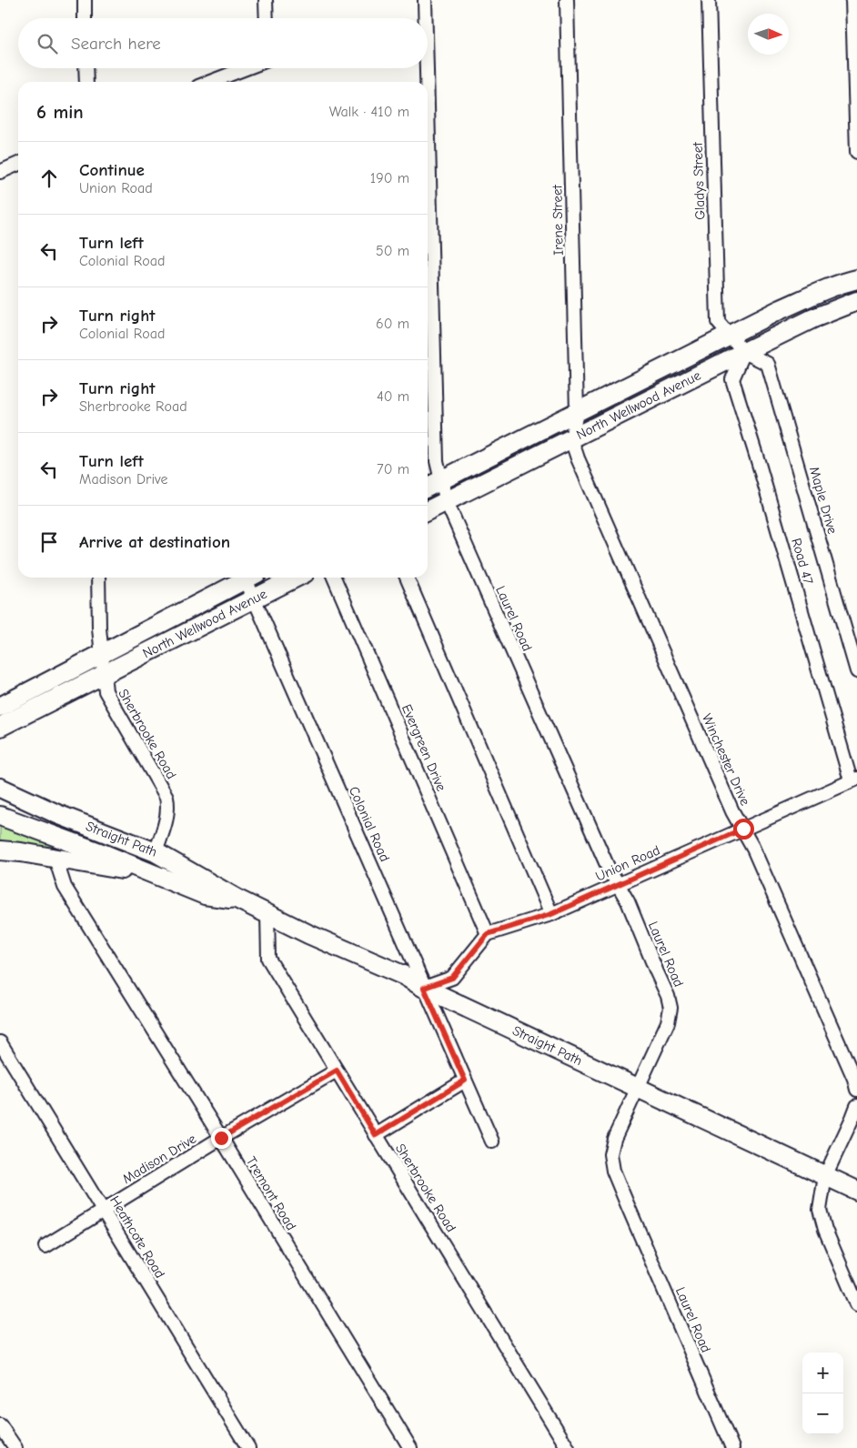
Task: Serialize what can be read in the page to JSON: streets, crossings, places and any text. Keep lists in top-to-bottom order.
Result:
{
  "streets": {
    "main road": ["North Wellwood Avenue", "Straight Path"],
    "street": [
      "Gladys Street",
      "Irene Street",
      "Maple Drive",
      "Road 47",
      "Laurel Road",
      "Sherbrooke Road",
      "Evergreen Drive",
      "Winchester Drive",
      "Colonial Road",
      "Union Road",
      "Madison Drive",
      "Tremont Road",
      "Heathcote Road"
    ]
  },
  "crossings": [
    ["Gladys Street", "North Wellwood Avenue"],
    ["Gladys Street", "Maple Drive"],
    ["Gladys Street", "Road 47"],
    ["Irene Street", "North Wellwood Avenue"],
    ["Irene Street", "Winchester Drive"],
    ["North Wellwood Avenue", "Maple Drive"],
    ["North Wellwood Avenue", "Road 47"],
    ["North Wellwood Avenue", "Laurel Road"],
    ["North Wellwood Avenue", "Sherbrooke Road"],
    ["North Wellwood Avenue", "Winchester Drive"],
    ["North Wellwood Avenue", "Colonial Road"],
    ["Maple Drive", "Road 47"],
    ["Road 47", "Union Road"],
    ["Laurel Road", "Straight Path"],
    ["Laurel Road", "Union Road"],
    ["Sherbrooke Road", "Straight Path"],
    ["Sherbrooke Road", "Madison Drive"],
    ["Evergreen Drive", "Union Road"],
    ["Winchester Drive", "Union Road"],
    ["Colonial Road", "Straight Path"],
    ["Madison Drive", "Tremont Road"],
    ["Madison Drive", "Heathcote Road"]
  ],
  "north": "right",
  "page": {
    "search": "Search here",
    "heading": ["6 min", "Walk · 410 m"],
    "list": [
      ["Continue", "Union Road", "190 m"],
      ["Turn left", "Colonial Road", "50 m"],
      ["Turn right", "Colonial Road", "60 m"],
      ["Turn right", "Sherbrooke Road", "40 m"],
      ["Turn left", "Madison Drive", "70 m"],
      "Arrive at destination"
    ],
    "map_buttons": ["+", "−"]
  }
}
